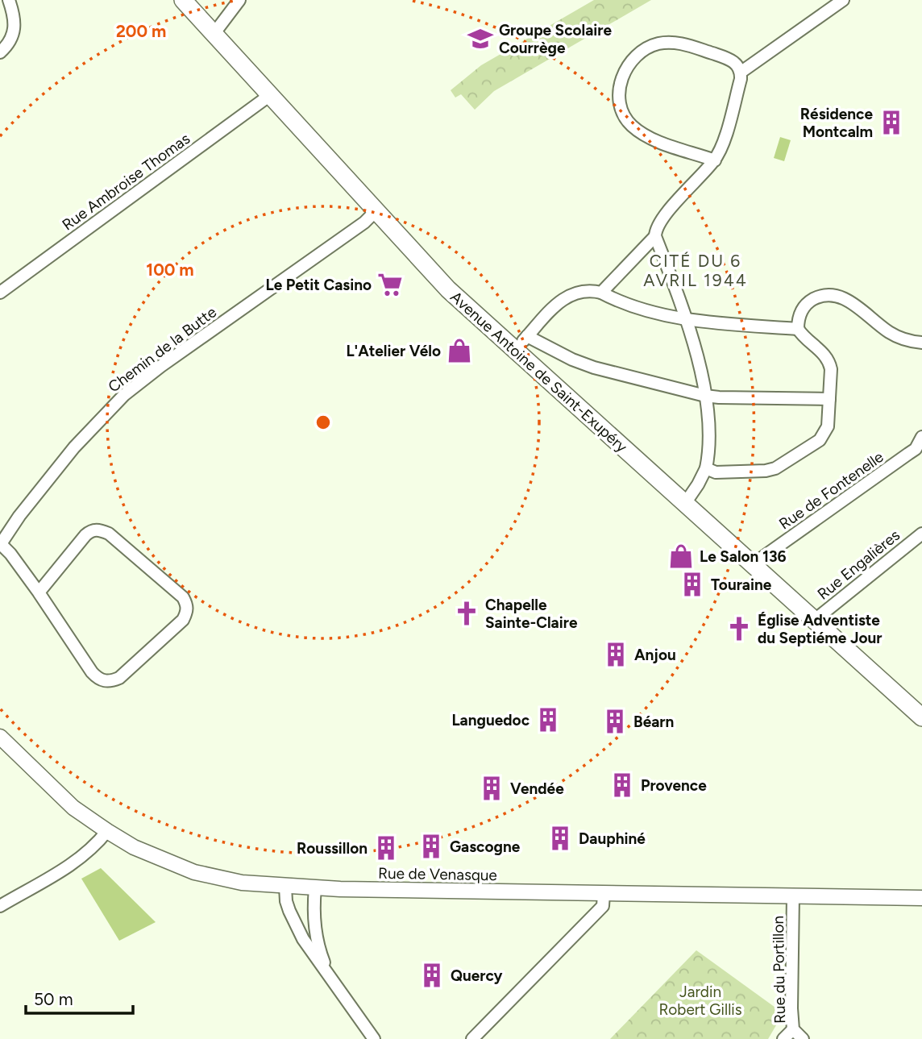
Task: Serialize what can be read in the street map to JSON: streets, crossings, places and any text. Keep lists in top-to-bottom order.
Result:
{
  "streets": {
    "main road": ["Avenue Antoine de Saint-Exupéry"],
    "street": [
      "Rue Ambroise Thomas",
      "Chemin de la Butte",
      "Rue de Fontenelle",
      "Rue Engalières",
      "Rue de Venasque",
      "Rue du Portillon"
    ]
  },
  "crossings": [
    ["Rue Ambroise Thomas", "Avenue Antoine de Saint-Exupéry"],
    ["Chemin de la Butte", "Avenue Antoine de Saint-Exupéry"],
    ["Avenue Antoine de Saint-Exupéry", "Rue de Fontenelle"],
    ["Avenue Antoine de Saint-Exupéry", "Rue Engalières"],
    ["Rue de Venasque", "Rue du Portillon"]
  ],
  "districts": ["CITÉ DU 6 AVRIL 1944"],
  "parks": ["Jardin Robert Gillis"],
  "places": {
    "school or university": ["Groupe Scolaire Courrège"],
    "building": [
      "Résidence Montcalm",
      "Touraine",
      "Anjou",
      "Languedoc",
      "Béarn",
      "Provence",
      "Vendée",
      "Dauphiné",
      "Gascogne",
      "Roussillon",
      "Quercy"
    ],
    "supermarket": ["Le Petit Casino"],
    "shop": ["L'Atelier Vélo", "Le Salon 136"],
    "church": ["Chapelle Sainte-Claire", "Église Adventiste du Septiéme Jour"]
  },
  "scale_bar": "50 m",
  "rings": ["200 m", "100 m"]
}
